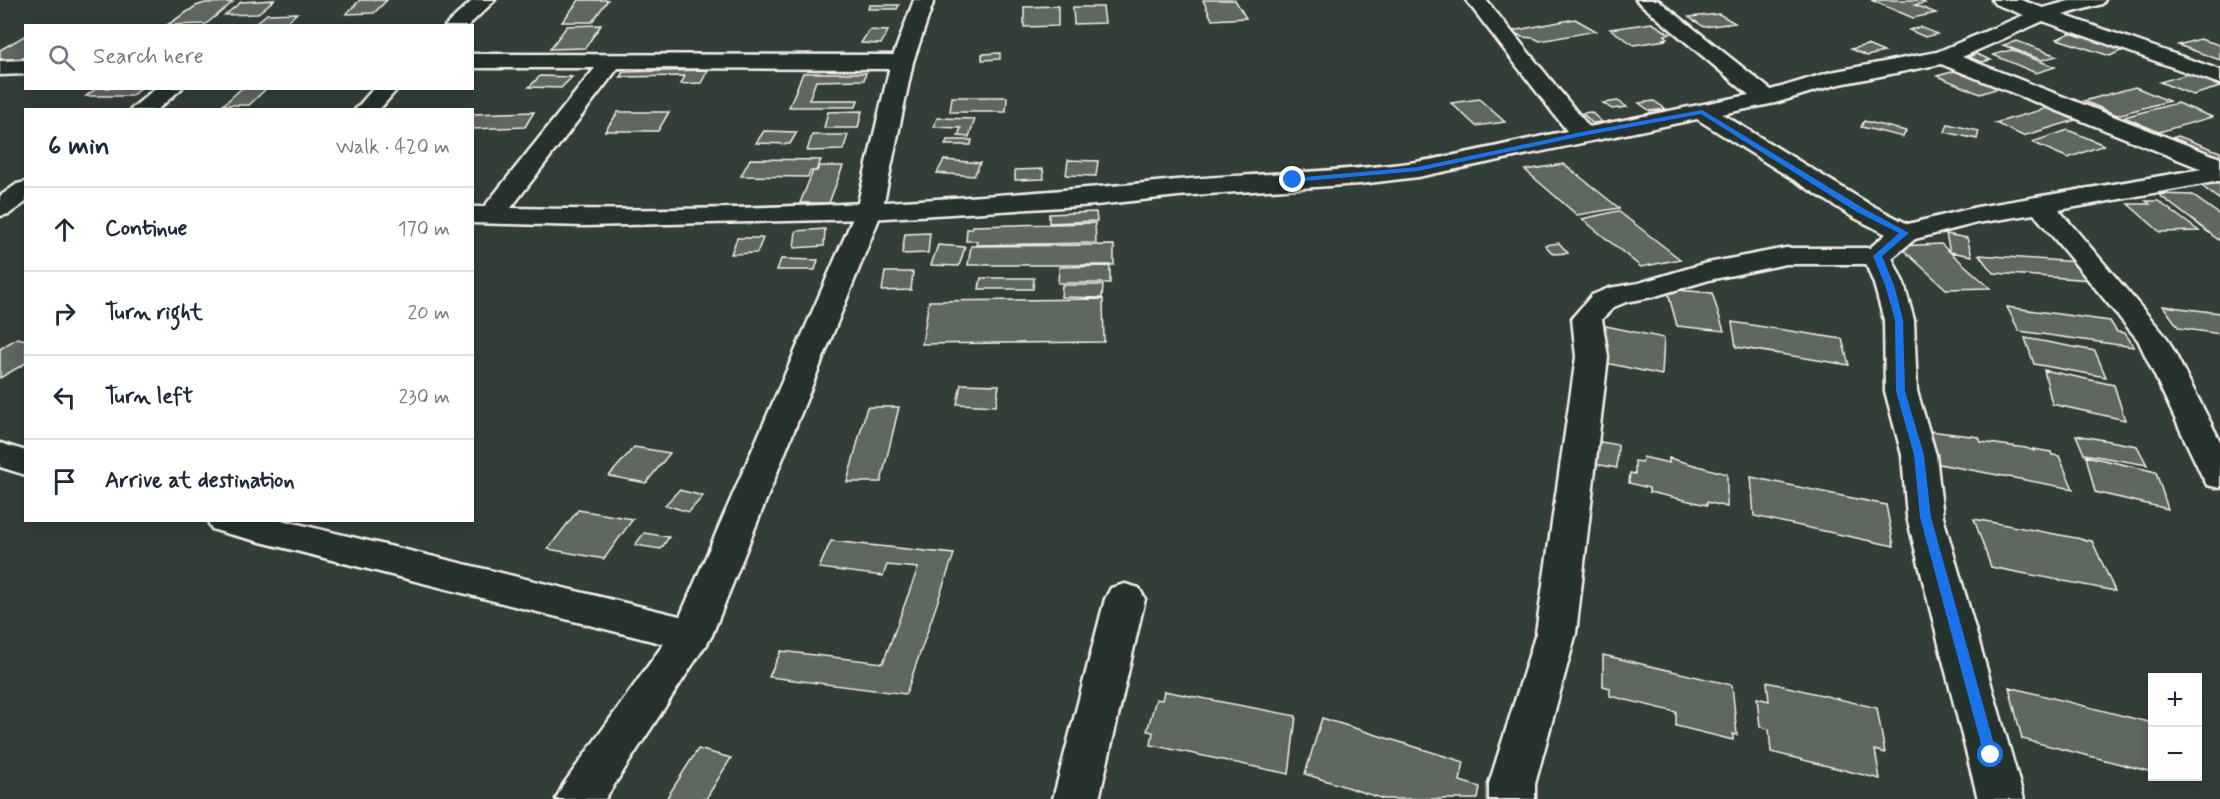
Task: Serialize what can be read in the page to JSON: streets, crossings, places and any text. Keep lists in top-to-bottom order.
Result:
{
  "page": {
    "search": "Search here",
    "heading": ["6 min", "Walk · 420 m"],
    "list": [
      ["Continue", "170 m"],
      ["Turn right", "20 m"],
      ["Turn left", "230 m"],
      "Arrive at destination"
    ],
    "map_buttons": ["+", "−"]
  }
}
